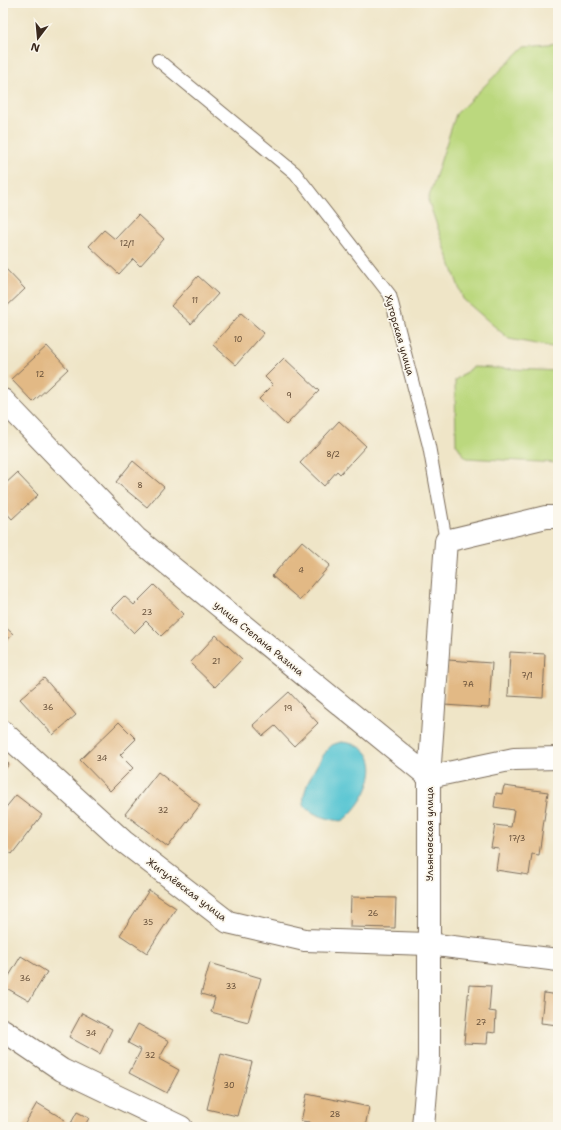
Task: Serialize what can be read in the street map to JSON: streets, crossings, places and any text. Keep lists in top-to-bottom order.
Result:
{
  "streets": {
    "street": ["улица Степана Разина", "Ульяновская улица", "Жигулёвская улица"],
    "lane": ["Хуторская улица"]
  },
  "crossings": [
    ["Хуторская улица", "Ульяновская улица"],
    ["улица Степана Разина", "Ульяновская улица"],
    ["Ульяновская улица", "Жигулёвская улица"]
  ],
  "house_numbers": [
    "12/1",
    "11",
    "10",
    "12",
    "9",
    "8/2",
    "8",
    "4",
    "23",
    "21",
    "7/1",
    "7А",
    "36",
    "19",
    "34",
    "32",
    "17/3",
    "26",
    "35",
    "36",
    "33",
    "27",
    "34",
    "32",
    "30",
    "28"
  ],
  "north": "bottom"
}
